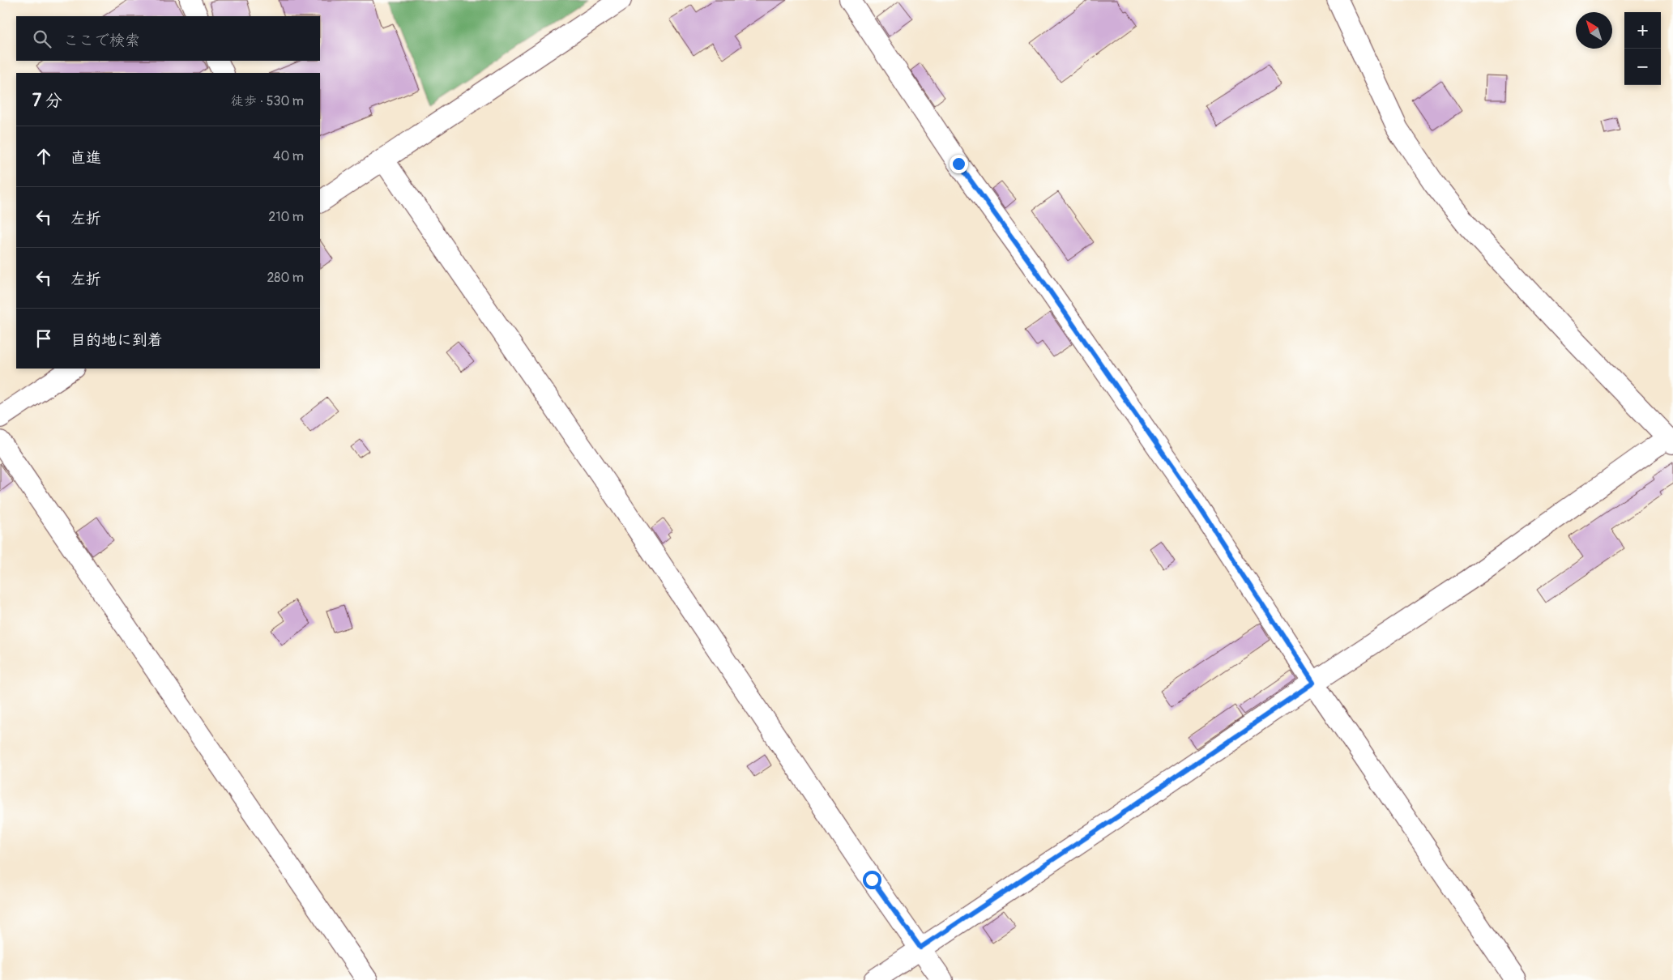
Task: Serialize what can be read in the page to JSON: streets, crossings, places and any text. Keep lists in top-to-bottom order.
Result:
{
  "north": "top left",
  "page": {
    "map_buttons": ["+", "−"],
    "search": "ここで検索",
    "heading": ["7 分", "徒歩 · 530 m"],
    "list": [
      ["直進", "40 m"],
      ["左折", "210 m"],
      ["左折", "280 m"],
      "目的地に到着"
    ]
  }
}
